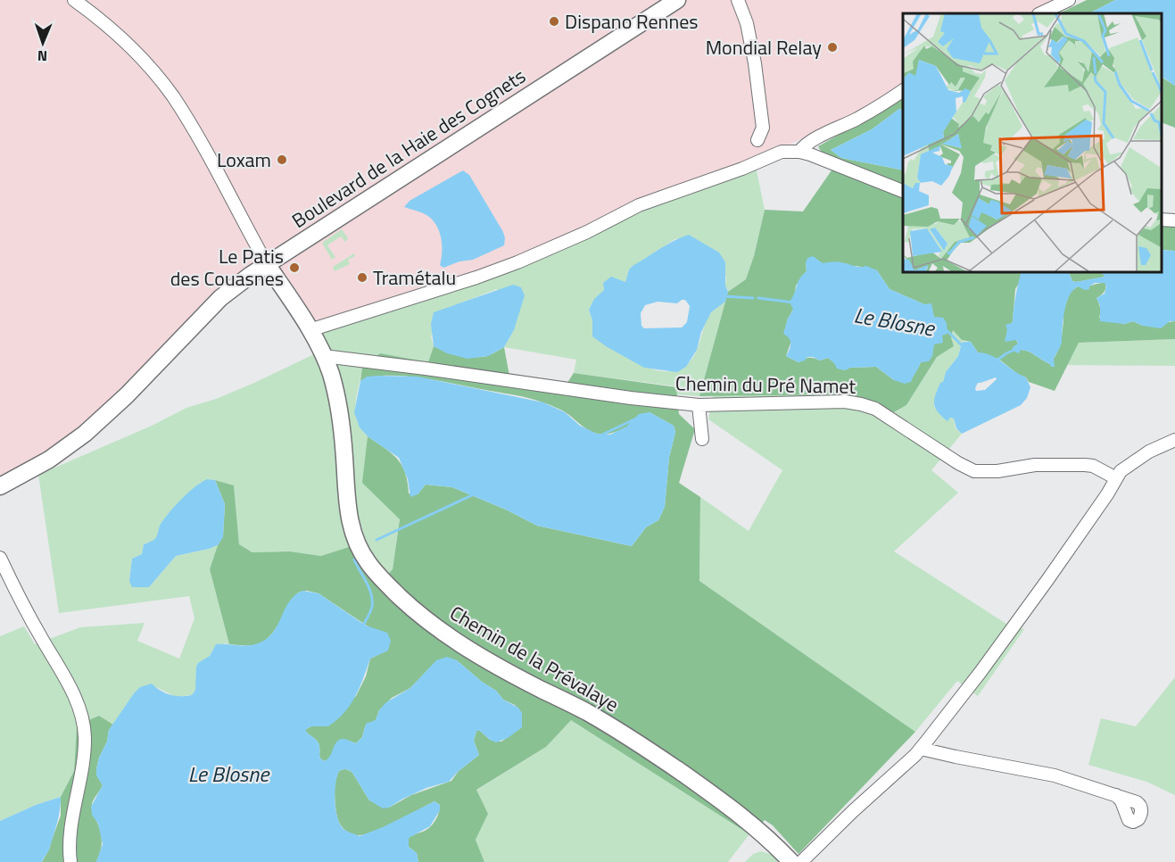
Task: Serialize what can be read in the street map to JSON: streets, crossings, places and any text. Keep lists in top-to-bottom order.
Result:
{
  "streets": {
    "street": ["Boulevard de la Haie des Cognets", "Chemin du Pré Namet", "Chemin de la Prévalaye"]
  },
  "crossings": [
    ["Boulevard de la Haie des Cognets", "Chemin de la Prévalaye"],
    ["Chemin du Pré Namet", "Chemin de la Prévalaye"]
  ],
  "water": ["Le Blosne"],
  "places": [
    "Dispano Rennes",
    "Mondial Relay",
    "Loxam",
    "Le Patis des Couasnes",
    "Tramétalu"
  ],
  "north": "bottom"
}
